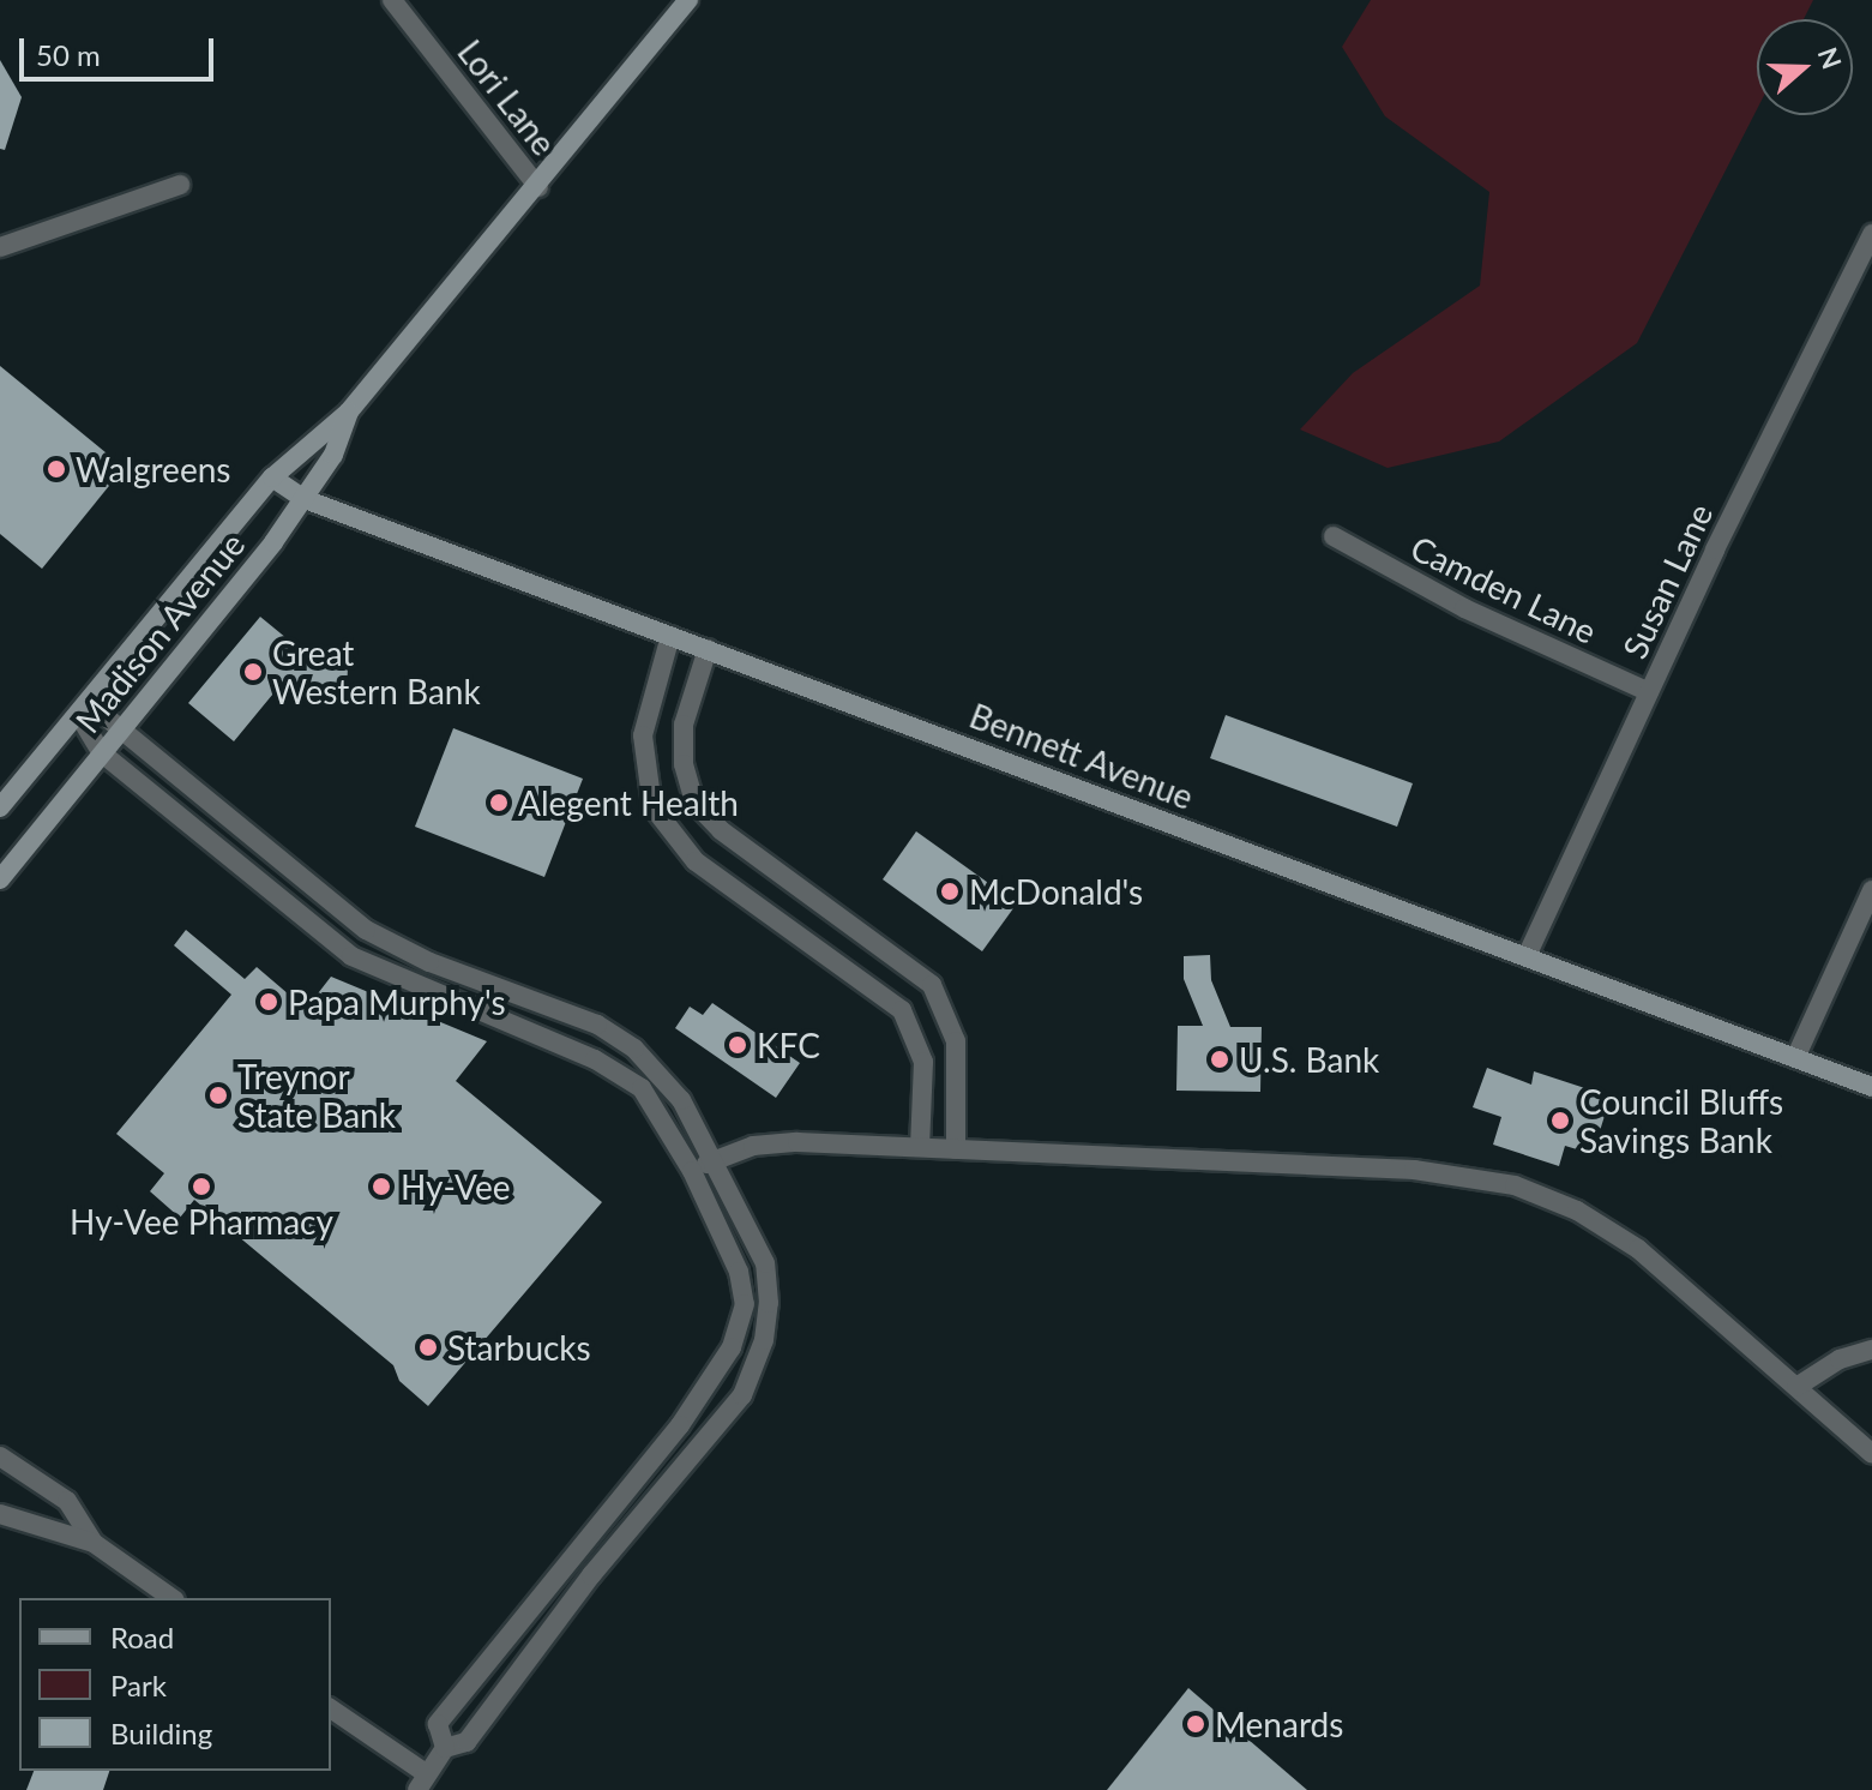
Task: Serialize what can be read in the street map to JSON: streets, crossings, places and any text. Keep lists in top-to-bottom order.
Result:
{
  "streets": {
    "main road": ["Madison Avenue", "Bennett Avenue"],
    "street": ["Lori Lane", "Susan Lane", "Camden Lane"]
  },
  "crossings": [
    ["Lori Lane", "Madison Avenue"],
    ["Susan Lane", "Camden Lane"],
    ["Susan Lane", "Bennett Avenue"],
    ["Madison Avenue", "Bennett Avenue"]
  ],
  "places": [
    "Walgreens",
    "Great Western Bank",
    "Alegent Health",
    "McDonald's",
    "Papa Murphy's",
    "KFC",
    "U.S. Bank",
    "Treynor State Bank",
    "Council Bluffs Savings Bank",
    "Hy-Vee Pharmacy",
    "Hy-Vee",
    "Starbucks",
    "Menards"
  ],
  "legend": ["Road", "Park", "Building"],
  "scale_bar": "50 m",
  "north": "right"
}
